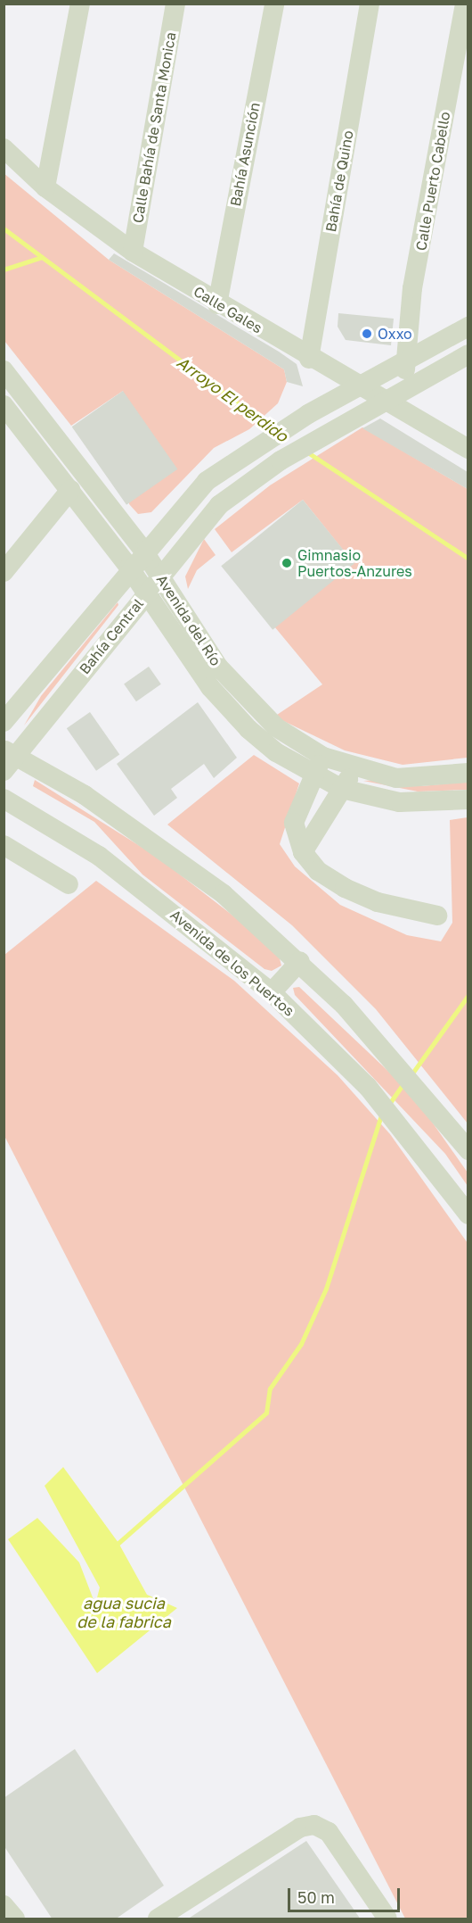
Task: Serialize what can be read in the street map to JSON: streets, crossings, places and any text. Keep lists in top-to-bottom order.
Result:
{
  "streets": {
    "street": [
      "Calle Bahía de Santa Monica",
      "Bahía Asunción",
      "Bahía de Quino",
      "Calle Puerto Cabello",
      "Calle Gales",
      "Avenida del Río",
      "Bahía Central",
      "Avenida de los Puertos"
    ]
  },
  "crossings": [
    ["Calle Bahía de Santa Monica", "Calle Gales"],
    ["Bahía Asunción", "Calle Gales"],
    ["Bahía de Quino", "Calle Gales"],
    ["Calle Puerto Cabello", "Bahía Central"],
    ["Calle Gales", "Bahía Central"],
    ["Avenida del Río", "Bahía Central"]
  ],
  "water": ["Arroyo El perdido", "agua sucia de la fabrica"],
  "places": ["Oxxo", "Gimnasio Puertos-Anzures"],
  "scale_bar": "50 m"
}
